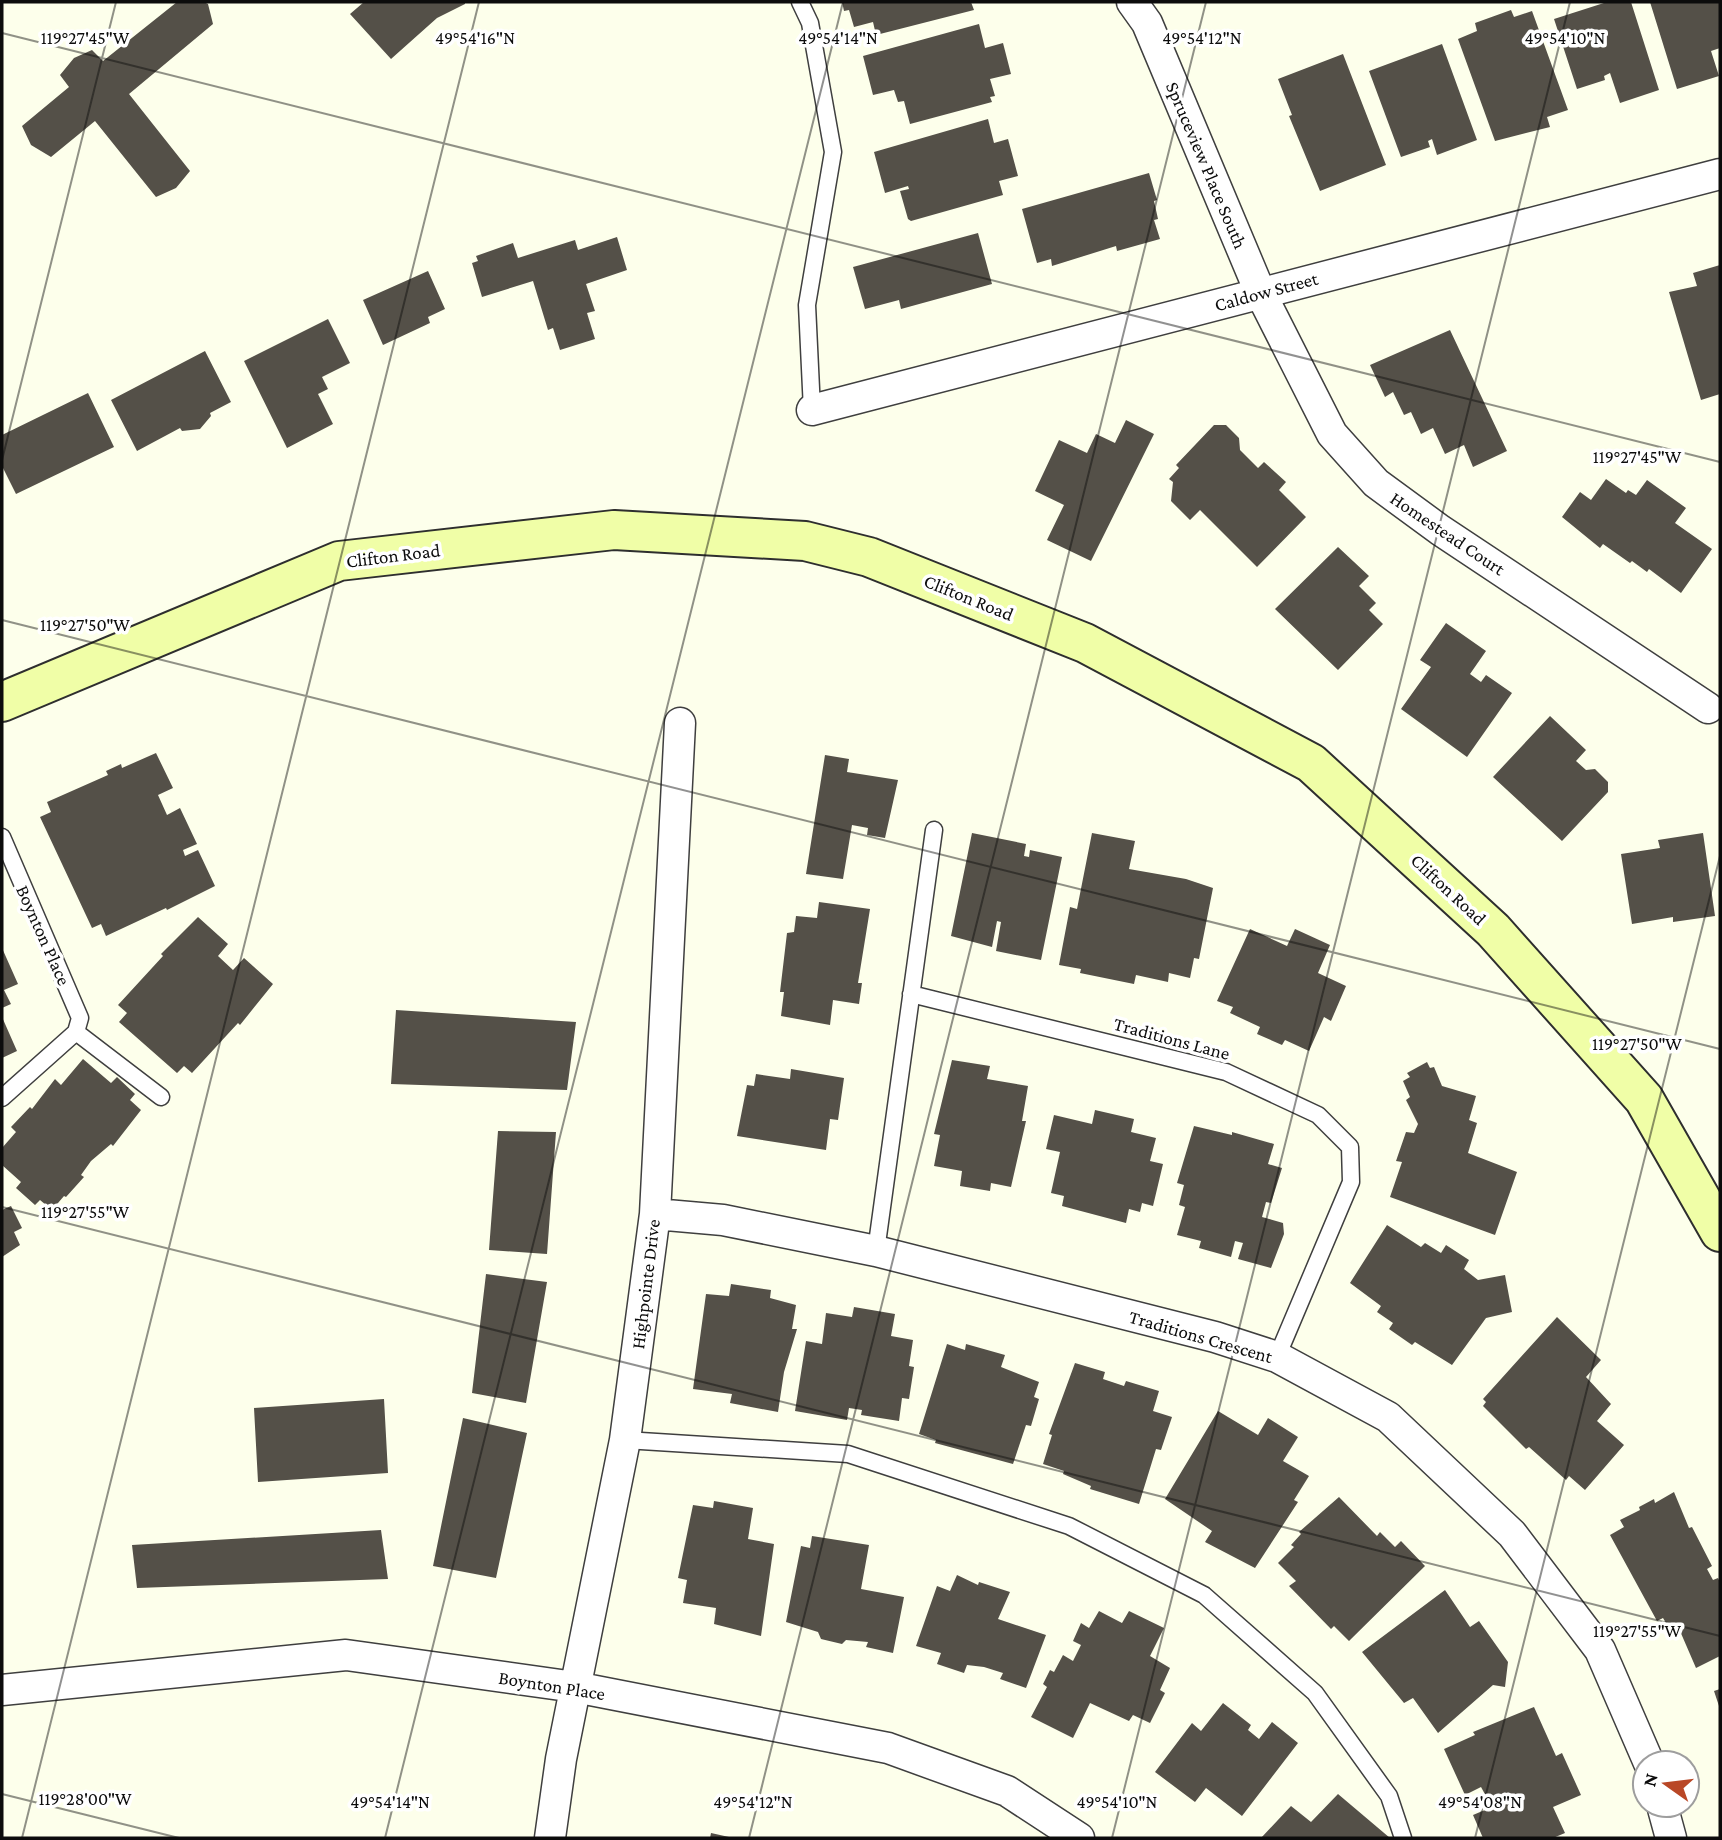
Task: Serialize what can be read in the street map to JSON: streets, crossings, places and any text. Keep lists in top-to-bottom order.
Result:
{
  "streets": {
    "main road": ["Clifton Road"],
    "street": [
      "Spruceview Place South",
      "Caldow Street",
      "Homestead Court",
      "Boynton Place",
      "Highpointe Drive",
      "Traditions Crescent"
    ],
    "lane": ["Traditions Lane"]
  },
  "crossings": [
    ["Spruceview Place South", "Caldow Street"],
    ["Spruceview Place South", "Homestead Court"],
    ["Caldow Street", "Homestead Court"],
    ["Boynton Place", "Highpointe Drive"],
    ["Traditions Lane", "Traditions Crescent"],
    ["Highpointe Drive", "Traditions Crescent"]
  ],
  "north": "left",
  "coordinates": [
    "49°54'16\"N",
    "49°54'14\"N",
    "49°54'12\"N",
    "49°54'10\"N",
    "119°27'45\"W",
    "119°27'50\"W",
    "119°27'55\"W",
    "119°28'00\"W",
    "49°54'08\"N"
  ]
}
